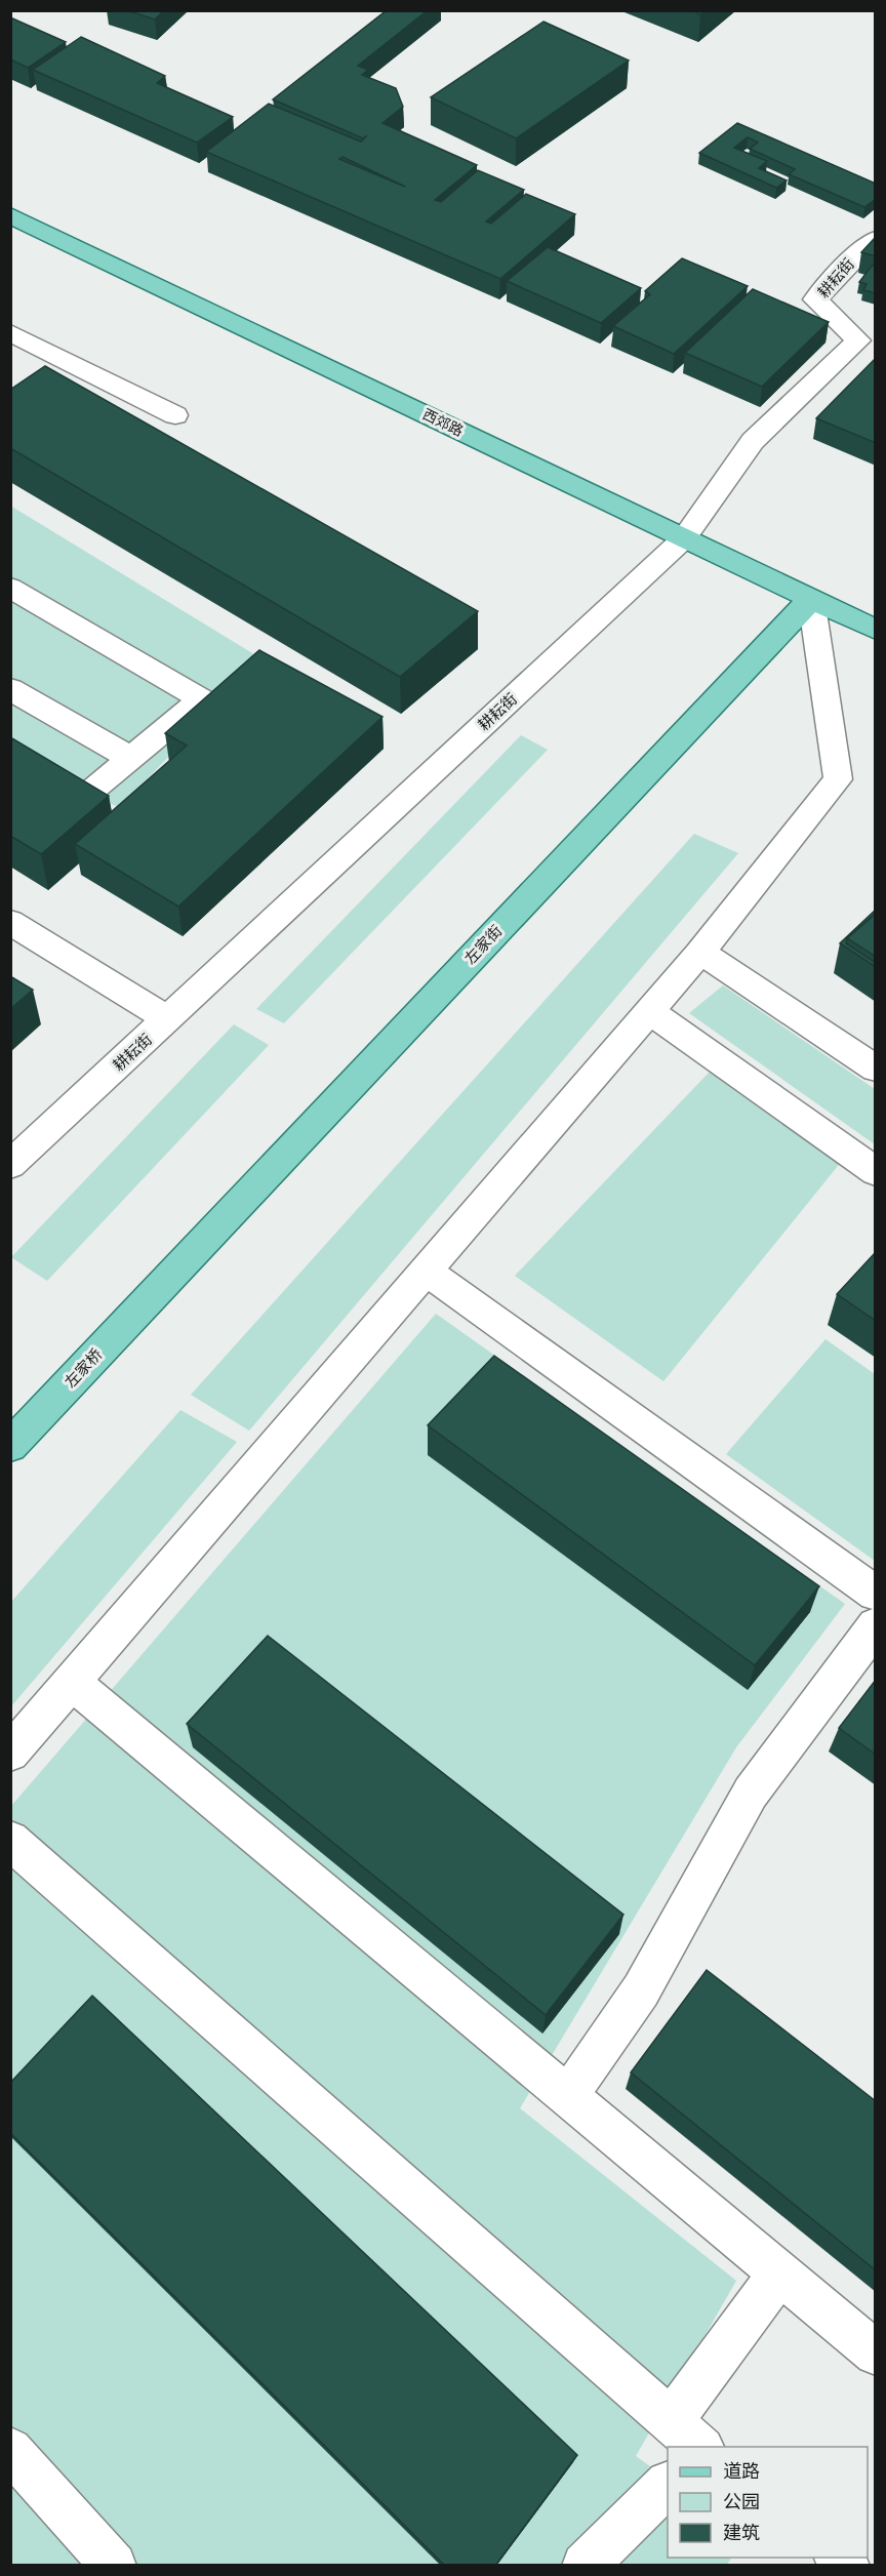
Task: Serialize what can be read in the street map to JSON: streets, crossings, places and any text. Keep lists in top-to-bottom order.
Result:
{
  "streets": {
    "main road": ["西郊路", "左家街", "左家桥"],
    "street": ["耕耘街"]
  },
  "crossings": [
    ["耕耘街", "西郊路"],
    ["西郊路", "左家街"],
    ["左家街", "左家桥"]
  ],
  "legend": ["道路", "公园", "建筑"]
}
